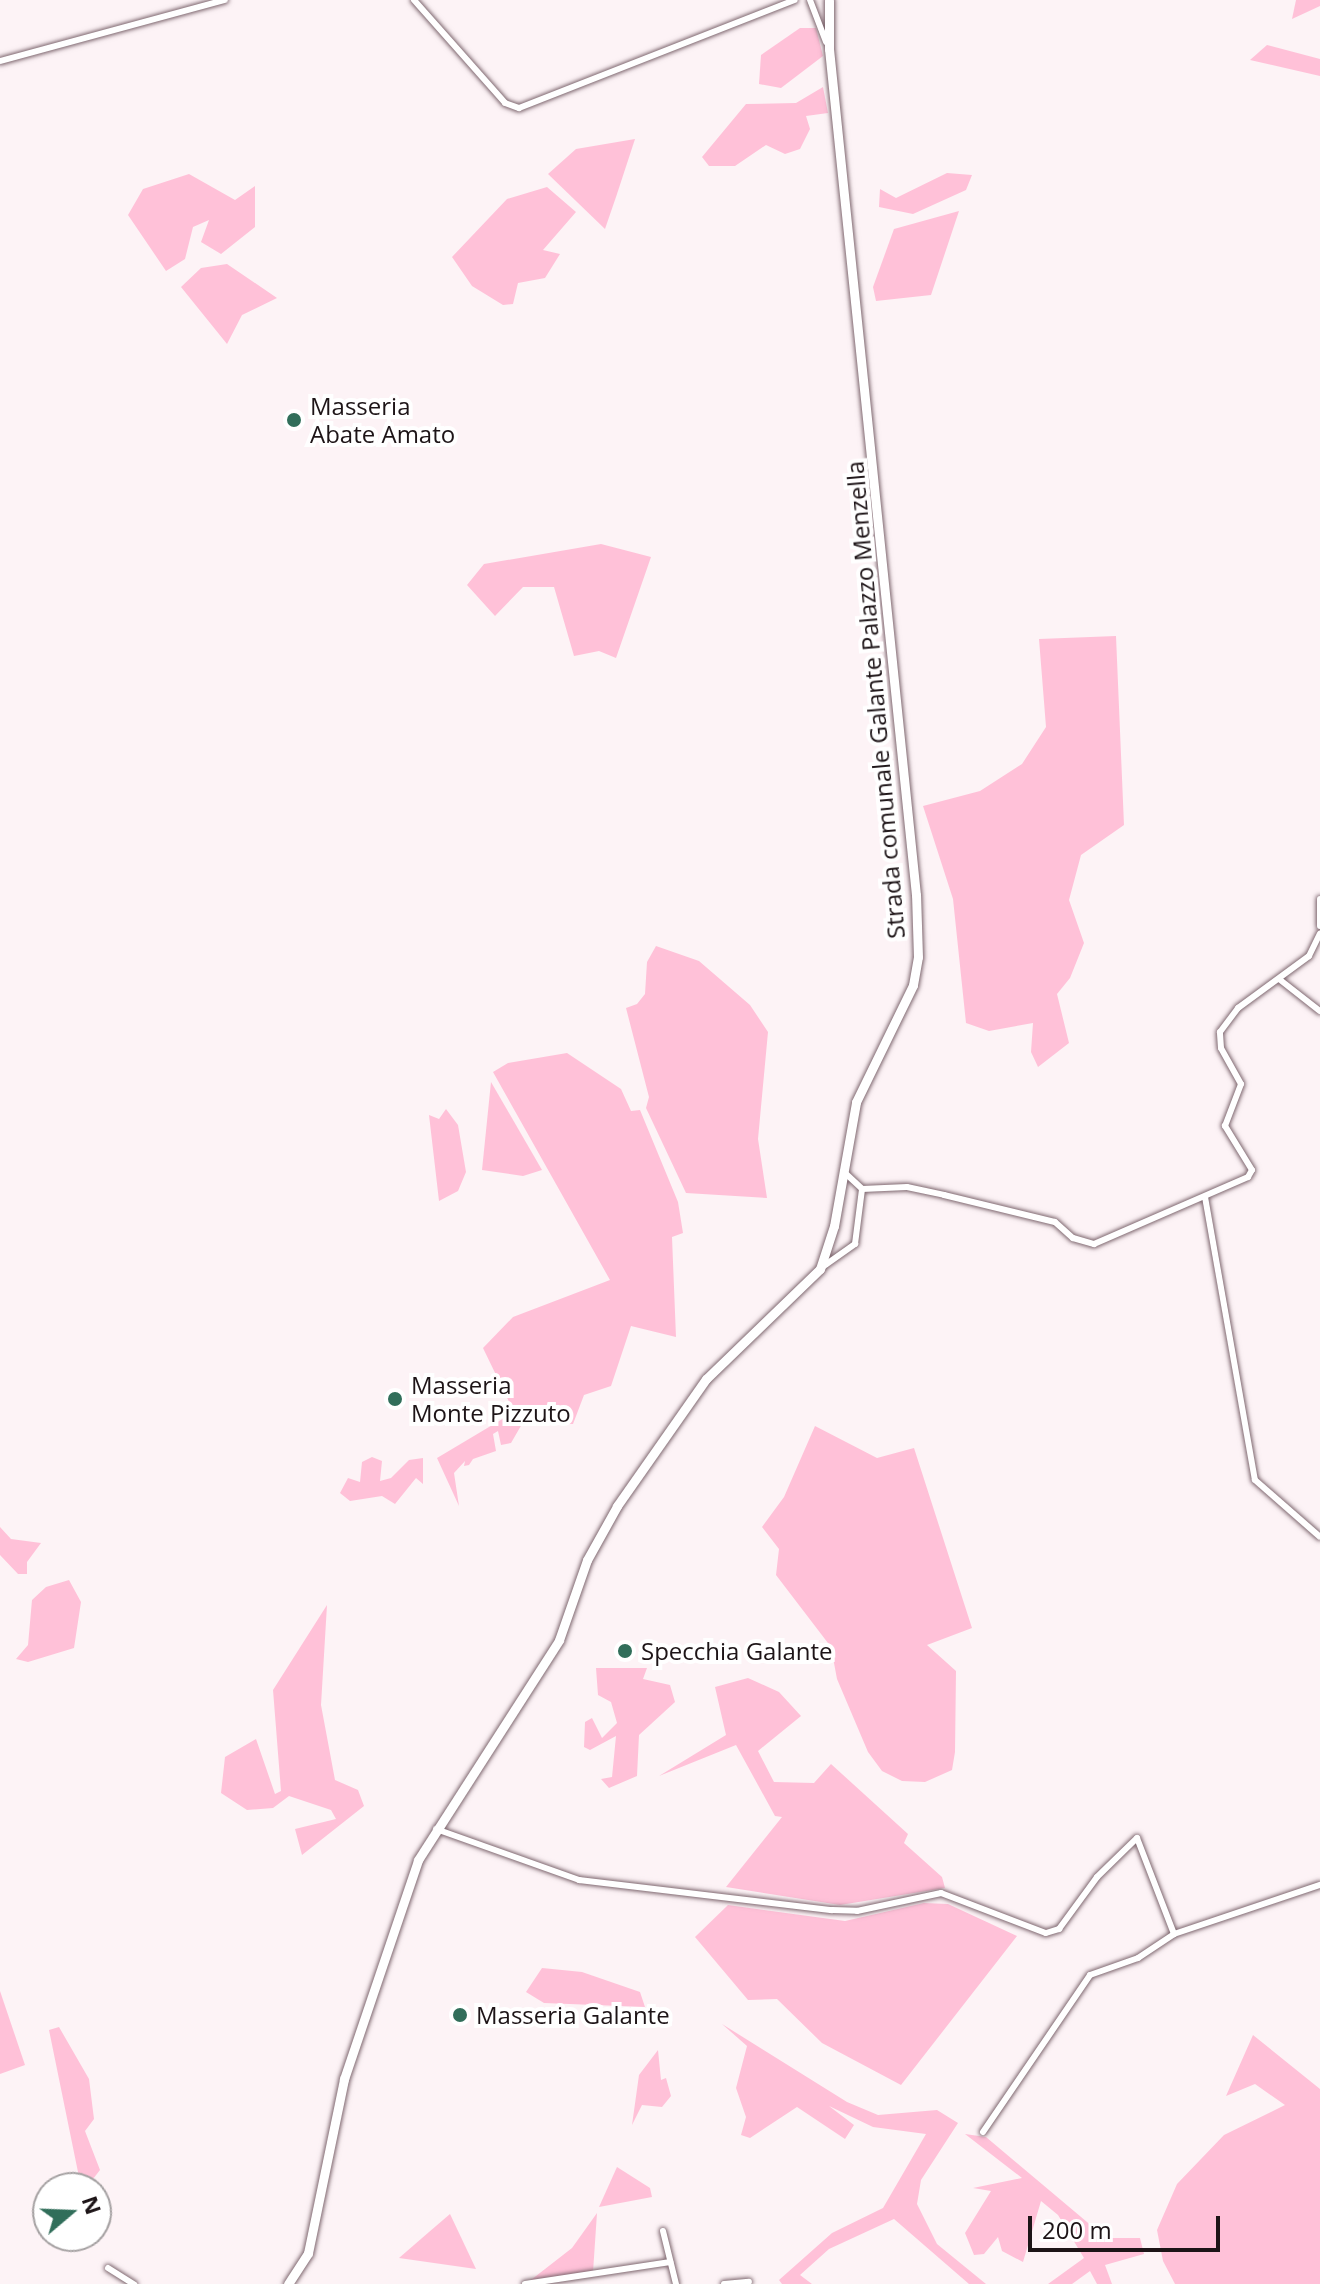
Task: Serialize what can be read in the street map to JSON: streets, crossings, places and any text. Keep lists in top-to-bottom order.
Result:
{
  "streets": {
    "street": ["Strada comunale Galante Palazzo Menzella"]
  },
  "places": [
    "Masseria Abate Amato",
    "Masseria Monte Pizzuto",
    "Specchia Galante",
    "Masseria Galante"
  ],
  "scale_bar": "200 m",
  "north": "right"
}
